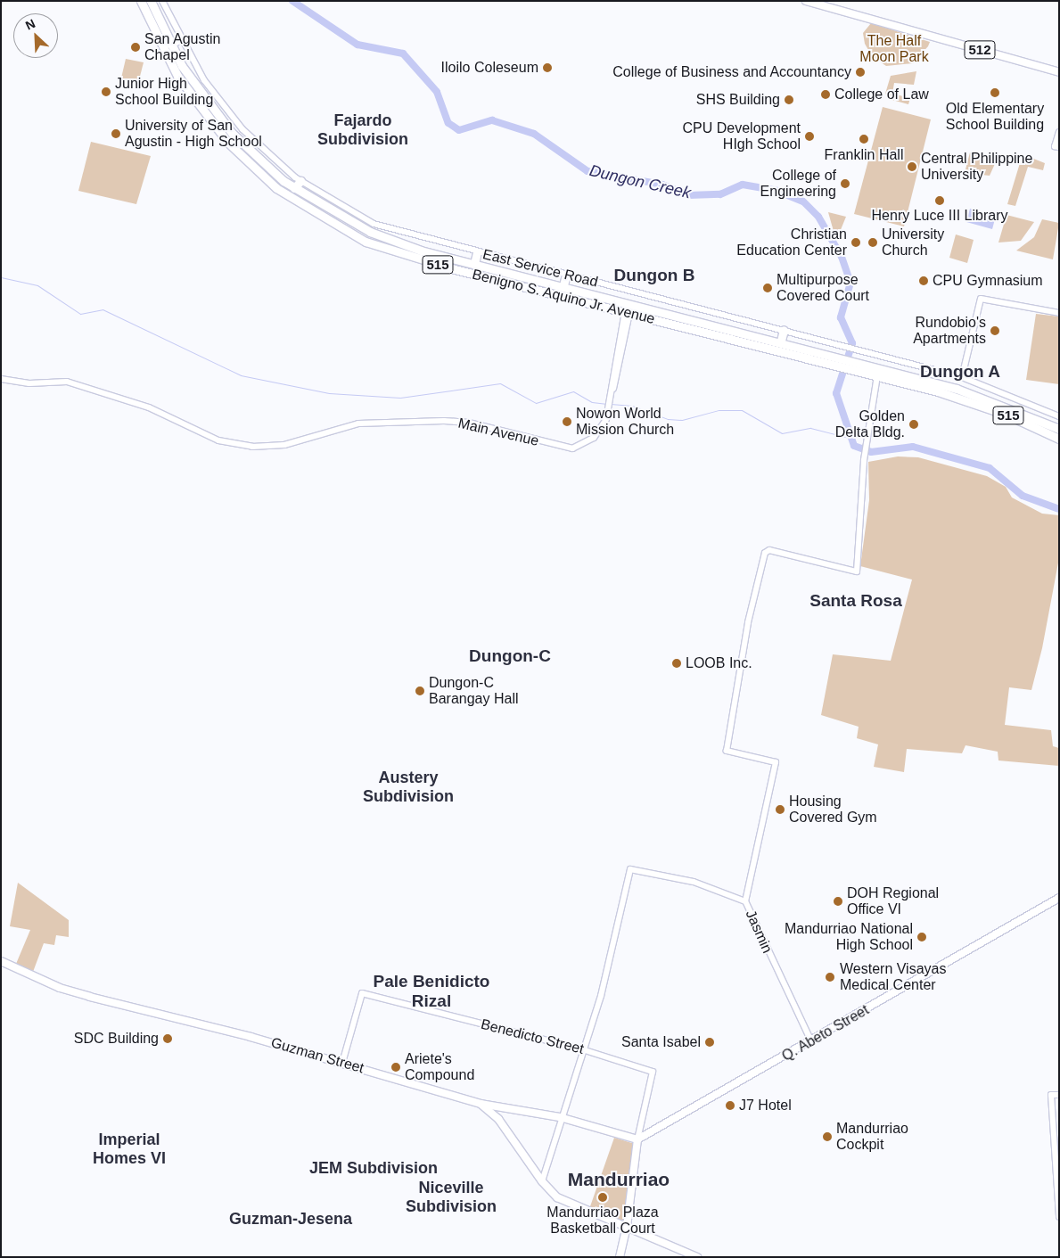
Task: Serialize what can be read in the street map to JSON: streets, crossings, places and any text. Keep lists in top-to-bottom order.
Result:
{
  "streets": {
    "highway": ["515", "Benigno S. Aquino Jr. Avenue"],
    "main road": ["512", "Q. Abeto Street", "Guzman Street"],
    "street": [
      "East Service Road",
      "Main Avenue",
      "Jasmin",
      "Benedicto Street"
    ]
  },
  "crossings": [
    ["Benigno S. Aquino Jr. Avenue", "Main Avenue"],
    ["Benigno S. Aquino Jr. Avenue", "Jasmin"],
    ["Jasmin", "Q. Abeto Street"],
    ["Q. Abeto Street", "Benedicto Street"],
    ["Q. Abeto Street", "Guzman Street"],
    ["Benedicto Street", "Guzman Street"]
  ],
  "districts": [
    "Fajardo Subdivision",
    "Dungon B",
    "Dungon A",
    "Santa Rosa",
    "Dungon-C",
    "Austery Subdivision",
    "Pale Benidicto Rizal",
    "Imperial Homes VI",
    "JEM Subdivision",
    "Mandurriao",
    "Niceville Subdivision",
    "Guzman-Jesena"
  ],
  "water": ["Dungon Creek"],
  "parks": ["The Half Moon Park"],
  "places": [
    "San Agustin Chapel",
    "Iloilo Coleseum",
    "College of Business and Accountancy",
    "Junior High School Building",
    "Old Elementary School Building",
    "College of Law",
    "SHS Building",
    "University of San Agustin - High School",
    "CPU Development HIgh School",
    "Franklin Hall",
    "Central Philippine University",
    "College of Engineering",
    "Henry Luce III Library",
    "Christian Education Center",
    "University Church",
    "CPU Gymnasium",
    "Multipurpose Covered Court",
    "Rundobio's Apartments",
    "Nowon World Mission Church",
    "Golden Delta Bldg.",
    "LOOB Inc.",
    "Dungon-C Barangay Hall",
    "Housing Covered Gym",
    "DOH Regional Office VI",
    "Mandurriao National High School",
    "Western Visayas Medical Center",
    "SDC Building",
    "Santa Isabel",
    "Ariete's Compound",
    "J7 Hotel",
    "Mandurriao Cockpit",
    "Mandurriao Plaza Basketball Court"
  ],
  "north": "top left"
}
